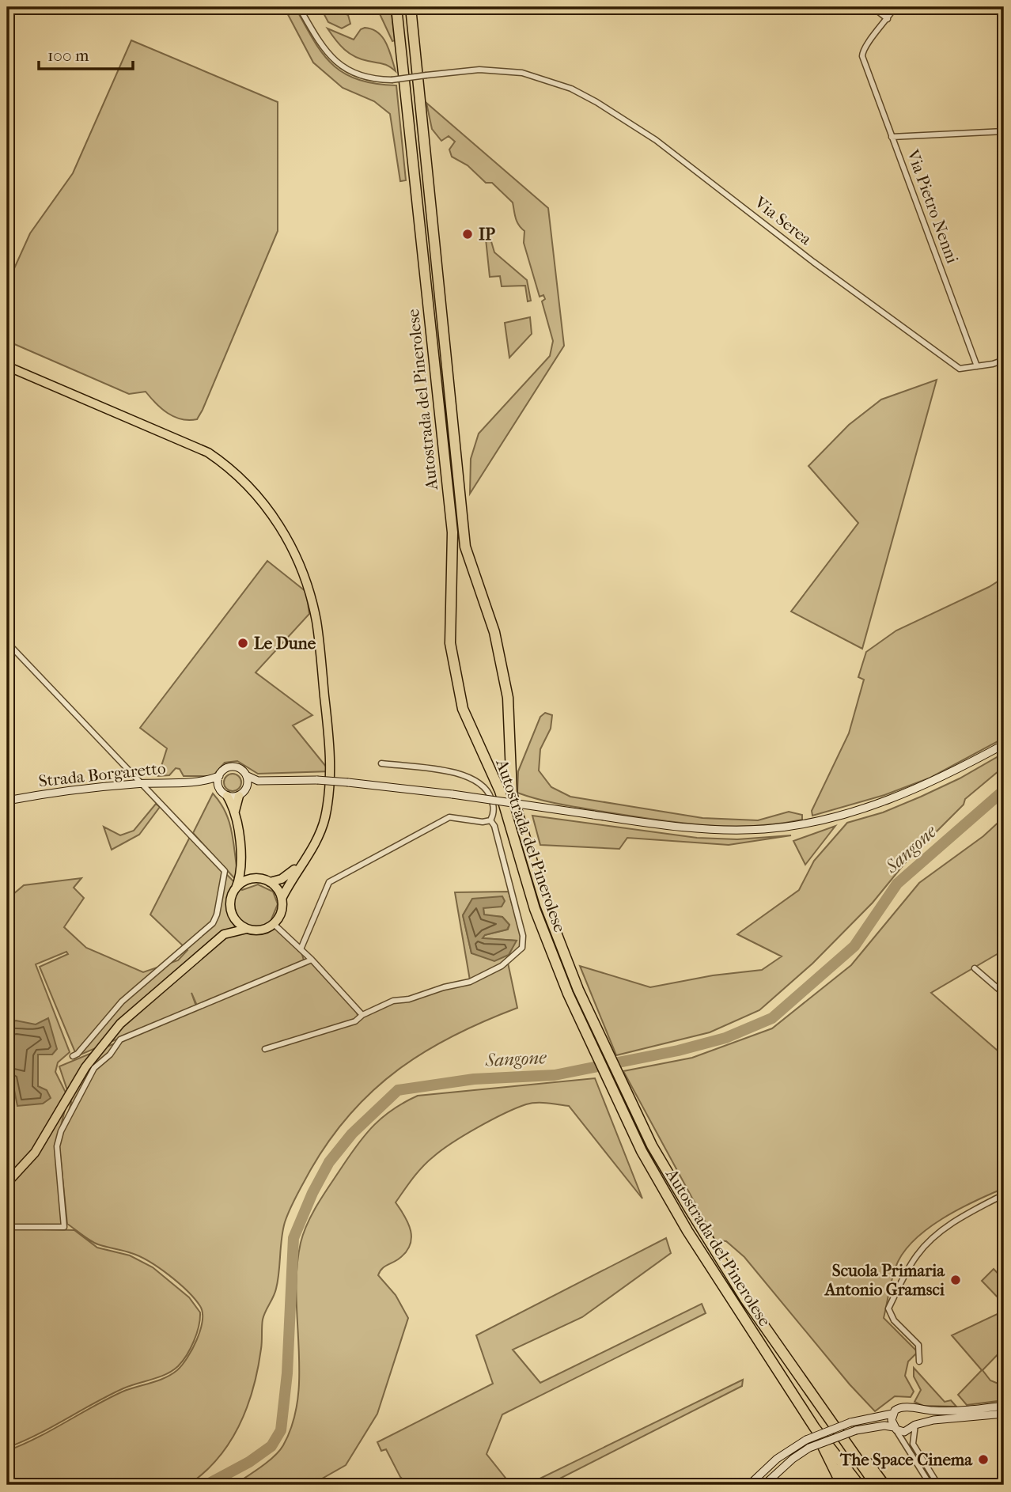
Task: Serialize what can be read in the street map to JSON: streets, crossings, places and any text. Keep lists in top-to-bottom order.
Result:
{
  "streets": {
    "highway": ["Autostrada del Pinerolese"],
    "street": ["Via Pietro Nenni", "Via Serea", "Strada Borgaretto"]
  },
  "crossings": [
    ["Via Pietro Nenni", "Via Serea"]
  ],
  "water": ["Sangone"],
  "places": [
    "IP",
    "Le Dune",
    "Scuola Primaria Antonio Gramsci",
    "The Space Cinema"
  ],
  "scale_bar": "100 m"
}
